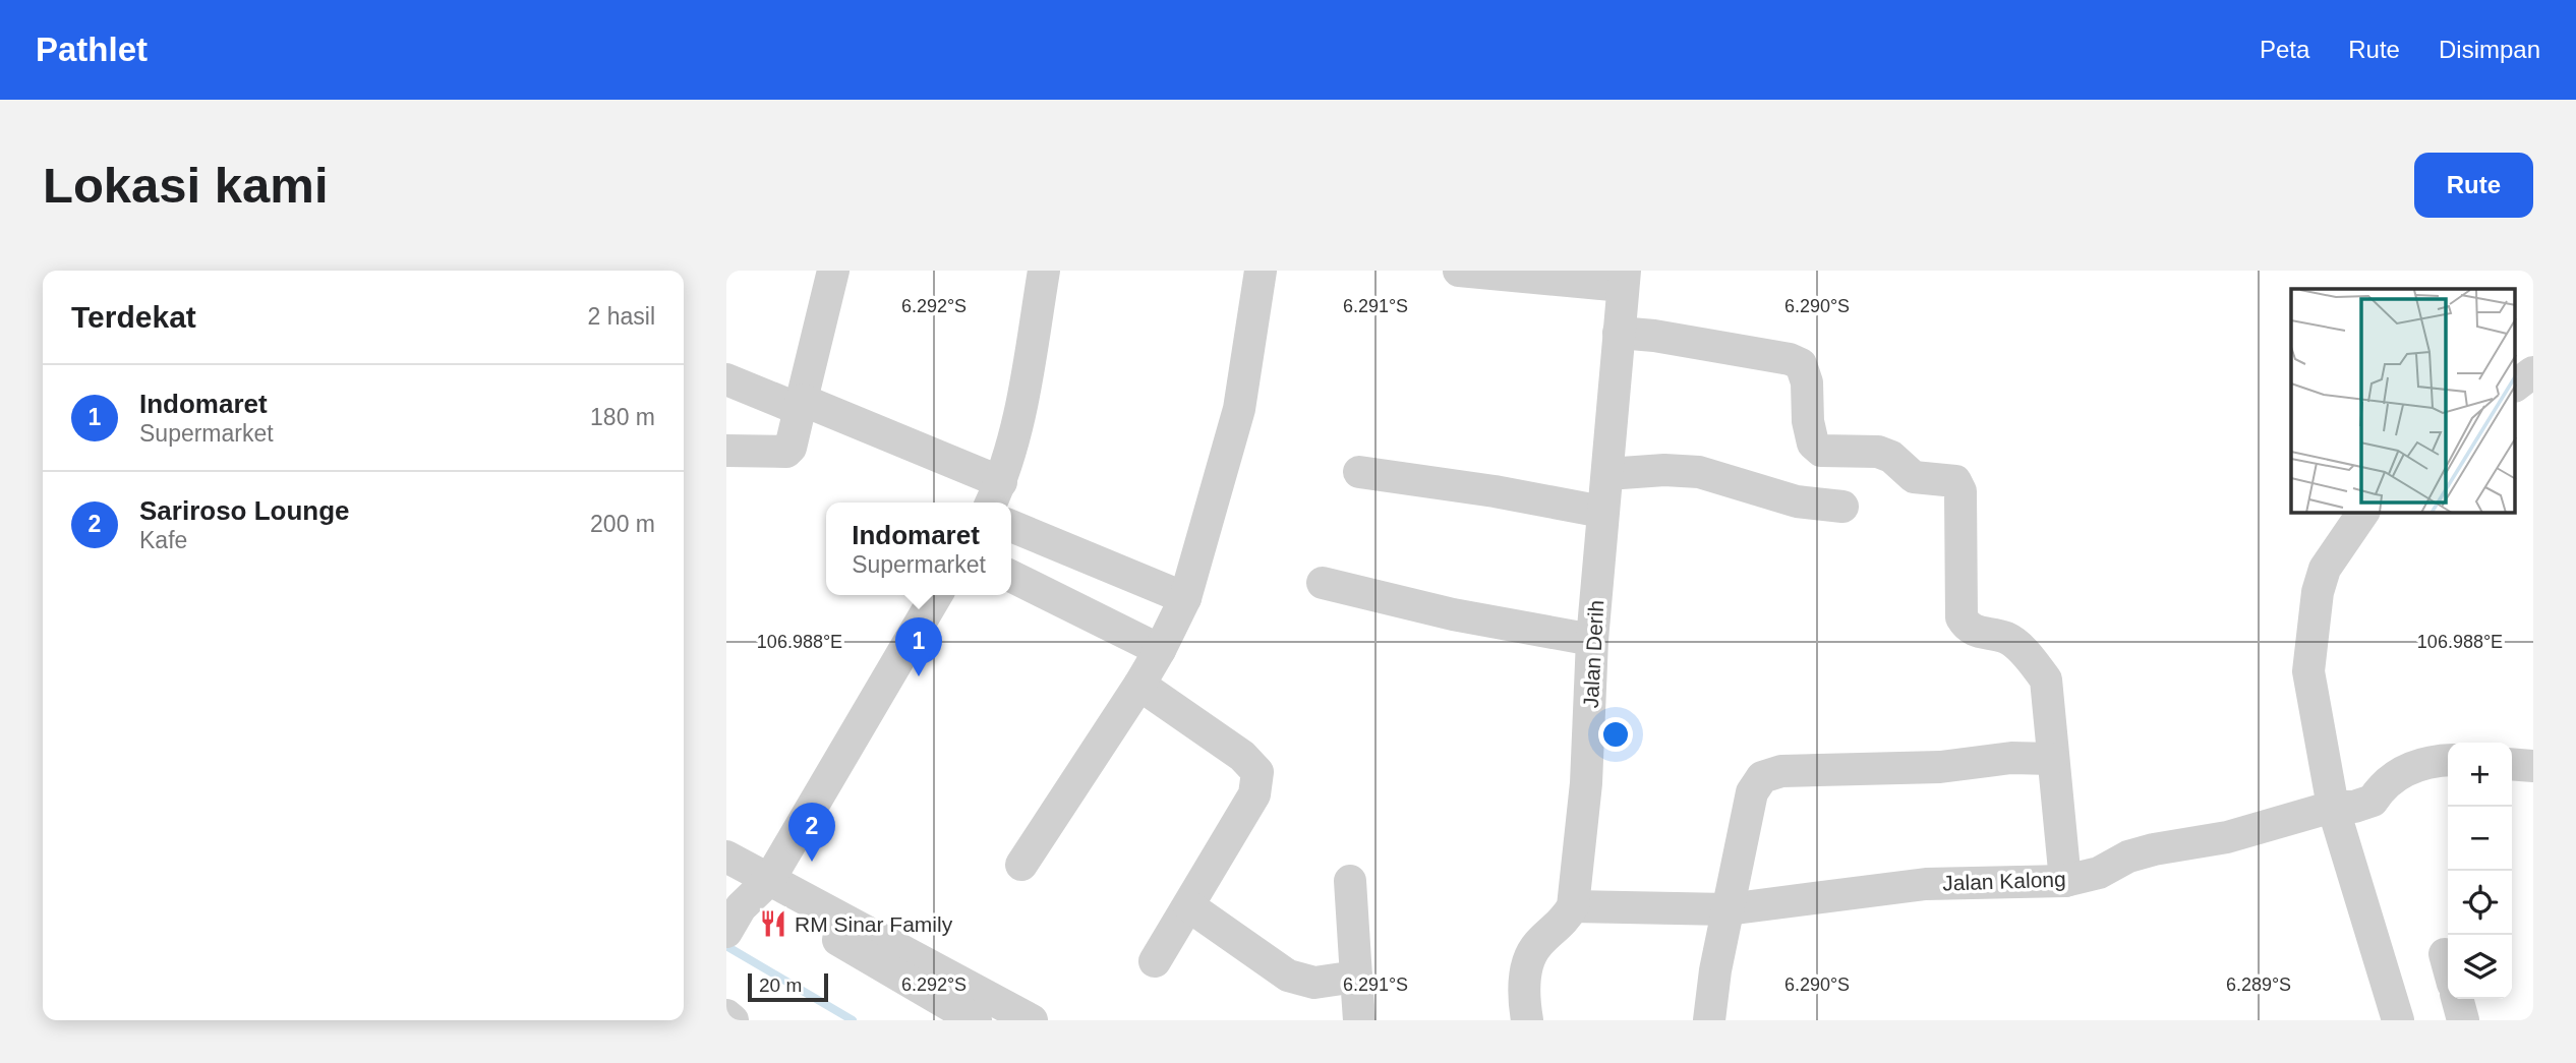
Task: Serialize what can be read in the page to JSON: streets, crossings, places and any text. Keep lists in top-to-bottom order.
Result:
{
  "streets": {
    "street": ["Jalan Derih", "Jalan Kalong"]
  },
  "crossings": [
    ["Jalan Derih", "Jalan Kalong"]
  ],
  "places": {
    "restaurant": ["RM Sinar Family"]
  },
  "scale_bar": "20 m",
  "page": {
    "header": "Pathlet",
    "nav": ["Peta", "Rute", "Disimpan"],
    "buttons": "Rute",
    "title": "Lokasi kami",
    "heading": ["Terdekat", "2 hasil"],
    "list": [
      {
        "mark": "1",
        "name": "Indomaret",
        "note": "Supermarket",
        "value": "180 m"
      },
      {
        "mark": "2",
        "name": "Sariroso Lounge",
        "note": "Kafe",
        "value": "200 m"
      }
    ],
    "popup": ["Indomaret", "Supermarket"],
    "pins": ["1", "2"],
    "map_buttons": ["+", "−"],
    "scale": "20 m"
  },
  "coordinates": [
    "6.292°S",
    "6.291°S",
    "6.290°S",
    "106.988°E",
    "6.289°S"
  ]
}
